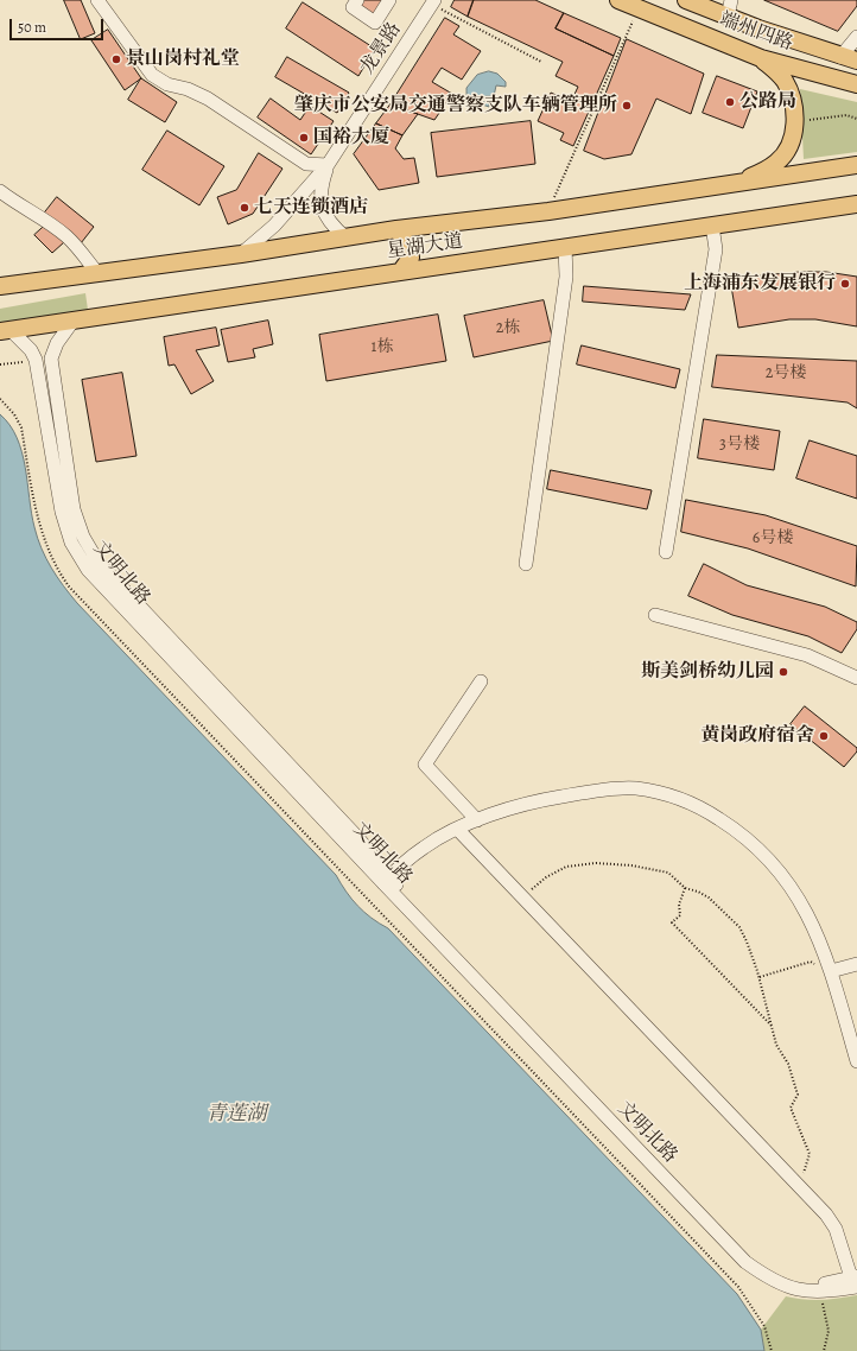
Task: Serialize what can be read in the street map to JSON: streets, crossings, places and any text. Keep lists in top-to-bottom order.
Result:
{
  "streets": {
    "main road": ["端州四路", "星湖大道"],
    "street": ["龙景路", "文明北路"]
  },
  "crossings": [
    ["星湖大道", "文明北路"]
  ],
  "water": ["青莲湖"],
  "places": [
    "景山岗村礼堂",
    "公路局",
    "肇庆市公安局交通警察支队车辆管理所",
    "国裕大厦",
    "七天连锁酒店",
    "上海浦东发展银行",
    "斯美剑桥幼儿园",
    "黄岗政府宿舍"
  ],
  "house_numbers": [
    "2栋",
    "1栋",
    "2号楼",
    "3号楼",
    "6号楼"
  ],
  "scale_bar": "50 m"
}
